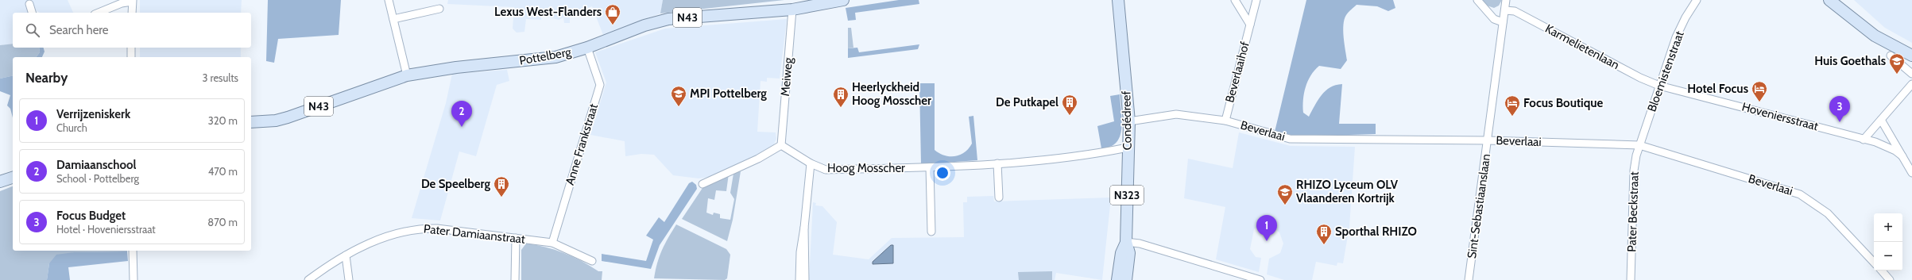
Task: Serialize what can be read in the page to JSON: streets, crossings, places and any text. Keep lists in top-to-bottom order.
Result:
{
  "streets": {
    "main road": [
      "N43",
      "Pottelberg",
      "Condédreef",
      "N323"
    ],
    "street": [
      "Karmelietenlaan",
      "Bloemistenstraat",
      "Beverlaaihof",
      "Meiweg",
      "Hoveniersstraat",
      "Beverlaai",
      "Anne Frankstraat",
      "Hoog Mosscher",
      "Sint-Sebastiaanslaan",
      "Pater Beckstraat",
      "Pater Damiaanstraat"
    ]
  },
  "crossings": [
    ["Karmelietenlaan", "Bloemistenstraat"],
    ["Karmelietenlaan", "Hoveniersstraat"],
    ["Karmelietenlaan", "Sint-Sebastiaanslaan"],
    ["Pottelberg", "Meiweg"],
    ["Pottelberg", "Anne Frankstraat"],
    ["Bloemistenstraat", "Hoveniersstraat"],
    ["Bloemistenstraat", "Beverlaai"],
    ["Bloemistenstraat", "Pater Beckstraat"],
    ["Beverlaaihof", "Beverlaai"],
    ["Meiweg", "Hoog Mosscher"],
    ["Condédreef", "Beverlaai"],
    ["Condédreef", "Hoog Mosscher"],
    ["Beverlaai", "Sint-Sebastiaanslaan"],
    ["Beverlaai", "Pater Beckstraat"],
    ["Anne Frankstraat", "Pater Damiaanstraat"]
  ],
  "places": {
    "shop": ["Lexus West-Flanders"],
    "school or university": ["Huis Goethals", "MPI Pottelberg", "RHIZO Lyceum OLV Vlaanderen Kortrijk"],
    "hotel": ["Hotel Focus", "Focus Boutique"],
    "building": [
      "Heerlyckheid Hoog Mosscher",
      "De Putkapel",
      "De Speelberg",
      "Sporthal RHIZO"
    ]
  },
  "page": {
    "search": "Search here",
    "heading": ["Nearby", "3 results"],
    "pins": ["3", "2", "1"],
    "list": [
      {
        "mark": "1",
        "name": "Verrijzeniskerk",
        "note": "Church",
        "value": "320 m"
      },
      {
        "mark": "2",
        "name": "Damiaanschool",
        "note": "School · Pottelberg",
        "value": "470 m"
      },
      {
        "mark": "3",
        "name": "Focus Budget",
        "note": "Hotel · Hoveniersstraat",
        "value": "870 m"
      }
    ],
    "map_buttons": ["+", "−"]
  }
}
